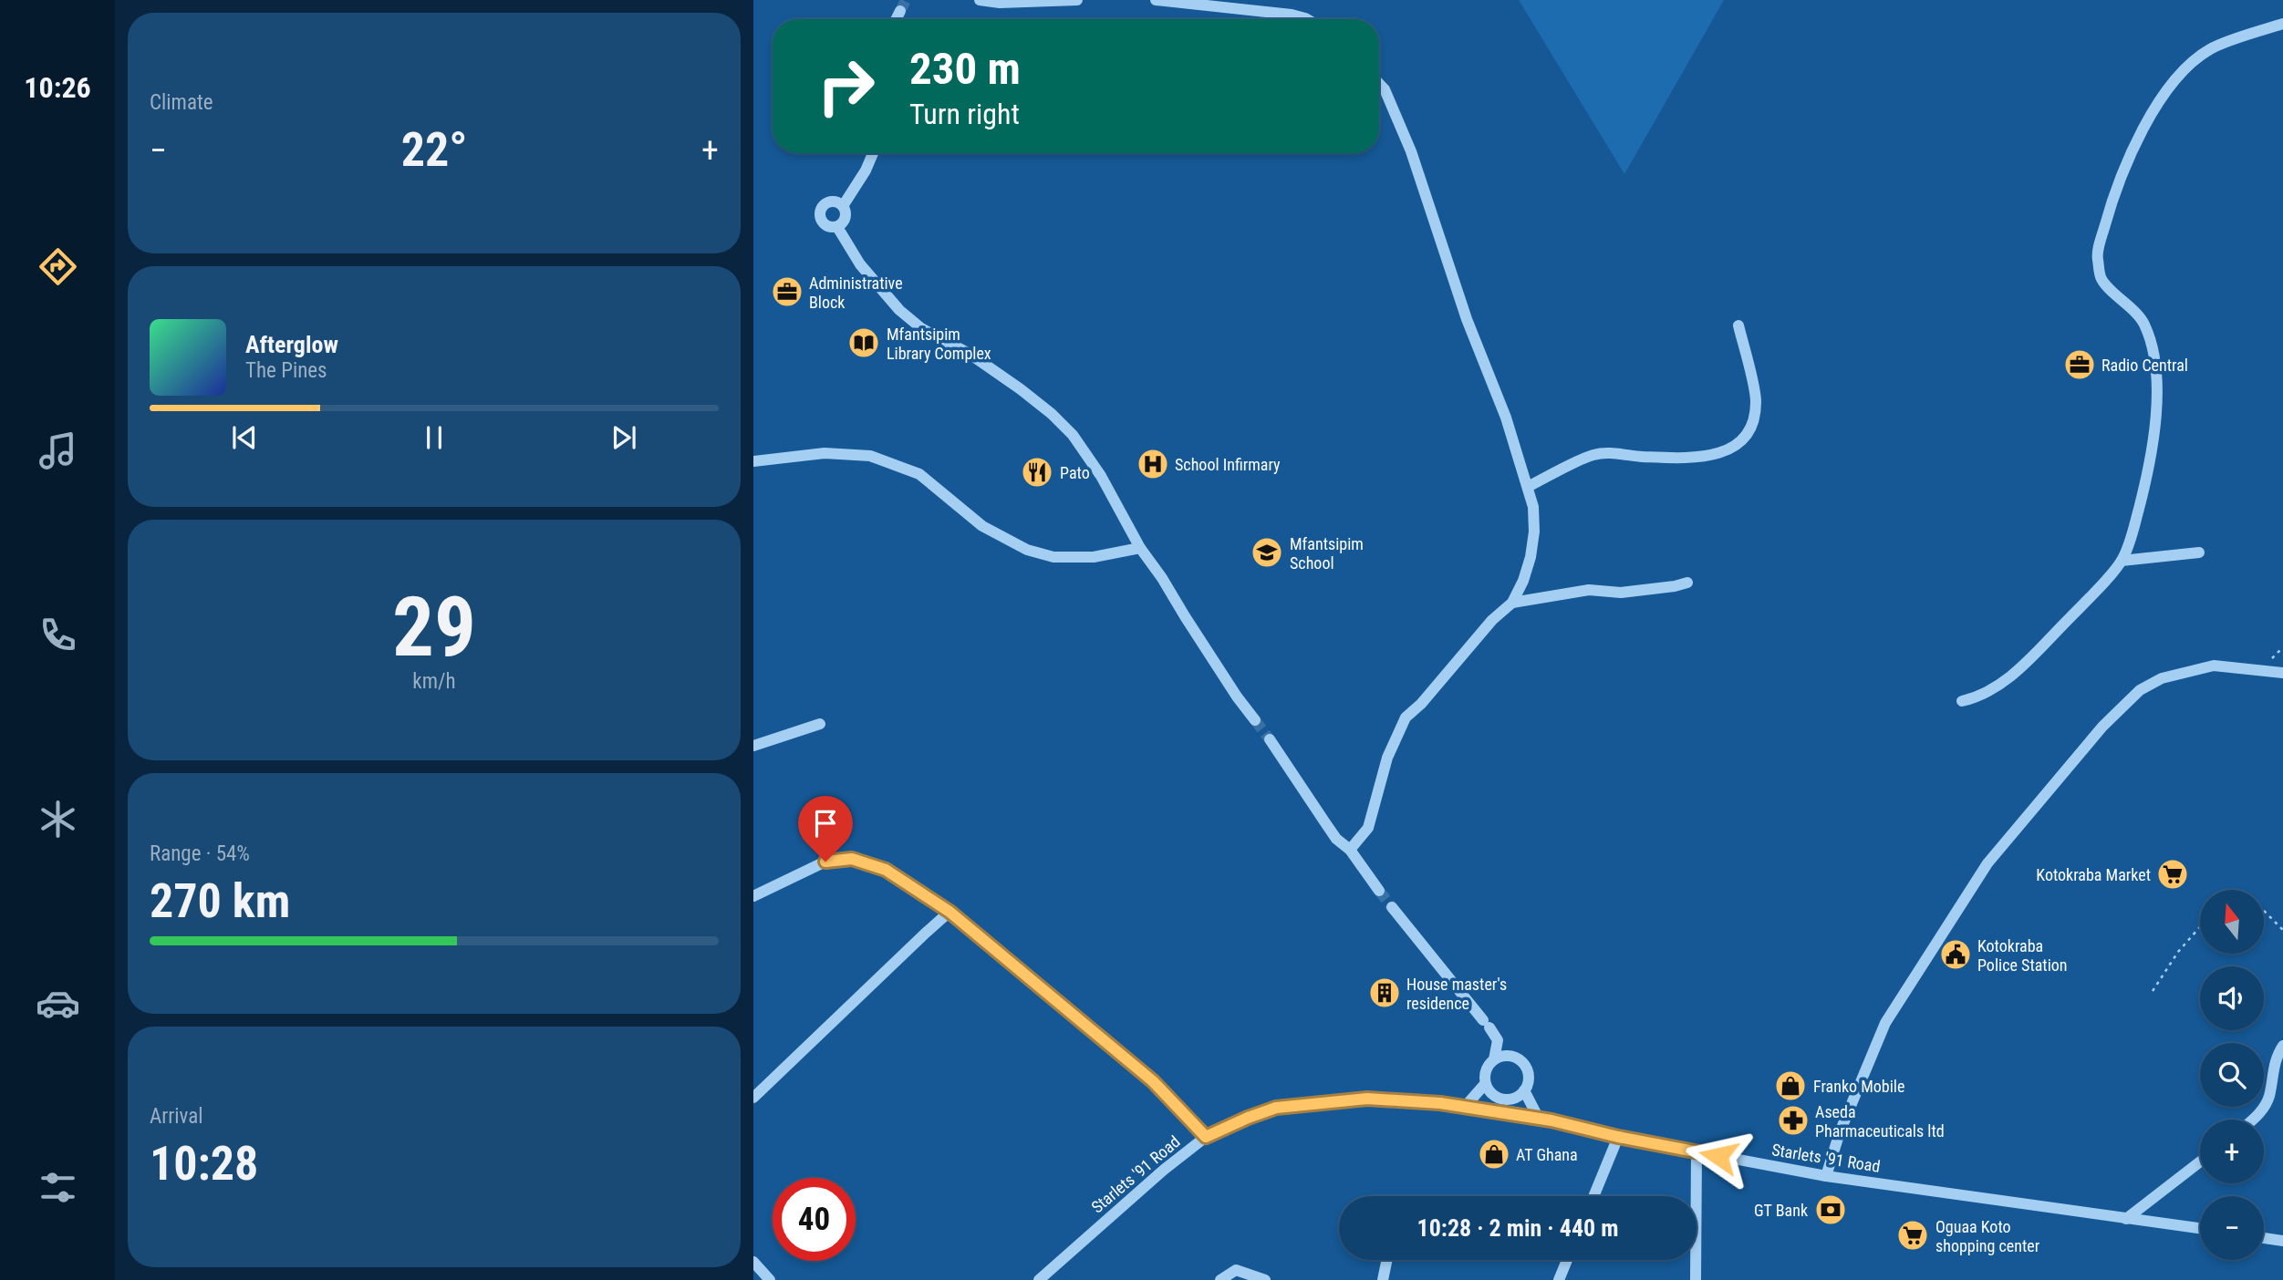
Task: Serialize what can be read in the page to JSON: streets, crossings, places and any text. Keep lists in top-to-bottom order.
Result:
{
  "streets": {
    "street": ["Starlets '91 Road"]
  },
  "places": {
    "office": ["Administrative Block", "Radio Central"],
    "library": ["Mfantsipim Library Complex"],
    "hospital": ["School Infirmary"],
    "restaurant": ["Pato"],
    "school or university": ["Mfantsipim School"],
    "supermarket": ["Kotokraba Market", "Oguaa Koto shopping center"],
    "public building": ["Kotokraba Police Station"],
    "building": ["House master's residence"],
    "shop": ["Franko Mobile", "AT Ghana"],
    "pharmacy": ["Aseda Pharmaceuticals ltd"],
    "bank": ["GT Bank"]
  },
  "north": "top",
  "page": {
    "tabs": "10:26",
    "tile": [
      "Climate",
      ["29", "km/h"],
      ["Range · 54%", "270 km"],
      ["Arrival", "10:28"]
    ],
    "turn": ["230 m", "Turn right"],
    "heat": ["−", "22°", "+"],
    "song": ["Afterglow", "The Pines"],
    "map_buttons": ["+", "−"],
    "limit": "40",
    "trip": "10:28 · 2 min · 440 m"
  }
}
